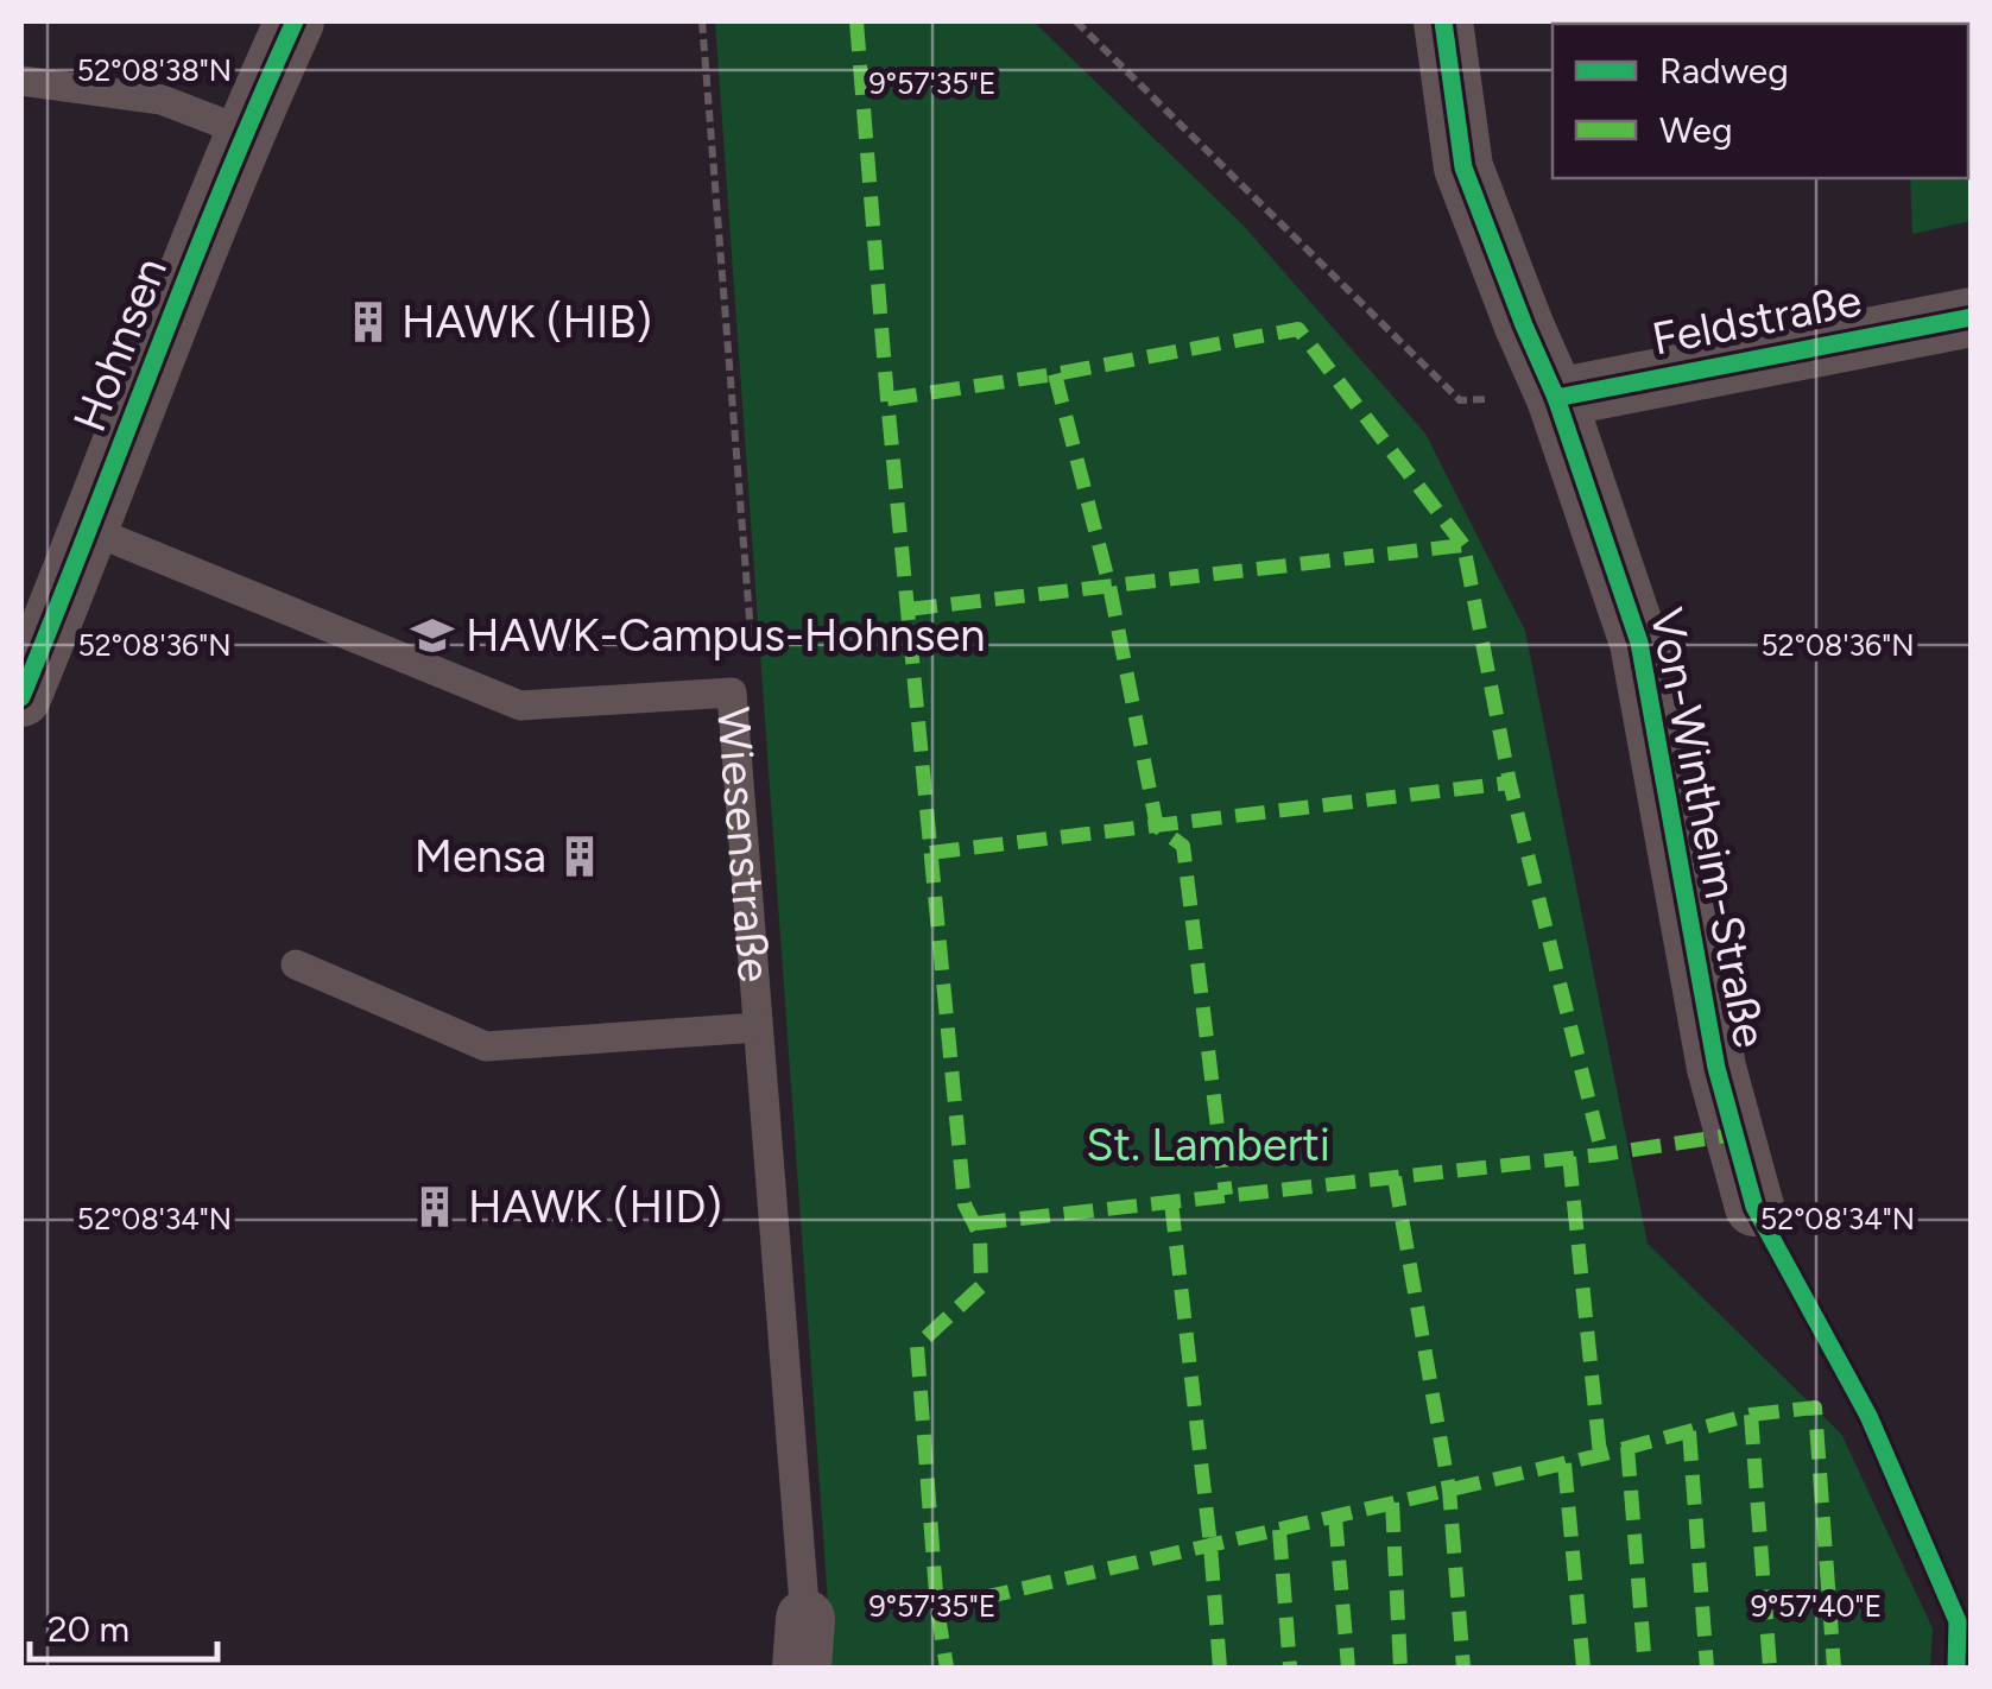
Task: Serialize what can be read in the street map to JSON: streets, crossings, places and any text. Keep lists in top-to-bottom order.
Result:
{
  "streets": {
    "street": ["Feldstraße", "Hohnsen", "Von-Wintheim-Straße"],
    "lane": ["Wiesenstraße"]
  },
  "crossings": [
    ["Feldstraße", "Von-Wintheim-Straße"]
  ],
  "parks": ["St. Lamberti"],
  "places": {
    "building": ["HAWK (HIB)", "Mensa", "HAWK (HID)"],
    "school or university": ["HAWK-Campus-Hohnsen"]
  },
  "legend": ["Radweg", "Weg"],
  "scale_bar": "20 m",
  "coordinates": [
    "52°08'38\"N",
    "9°57'35\"E",
    "52°08'36\"N",
    "52°08'34\"N",
    "9°57'40\"E"
  ]
}
